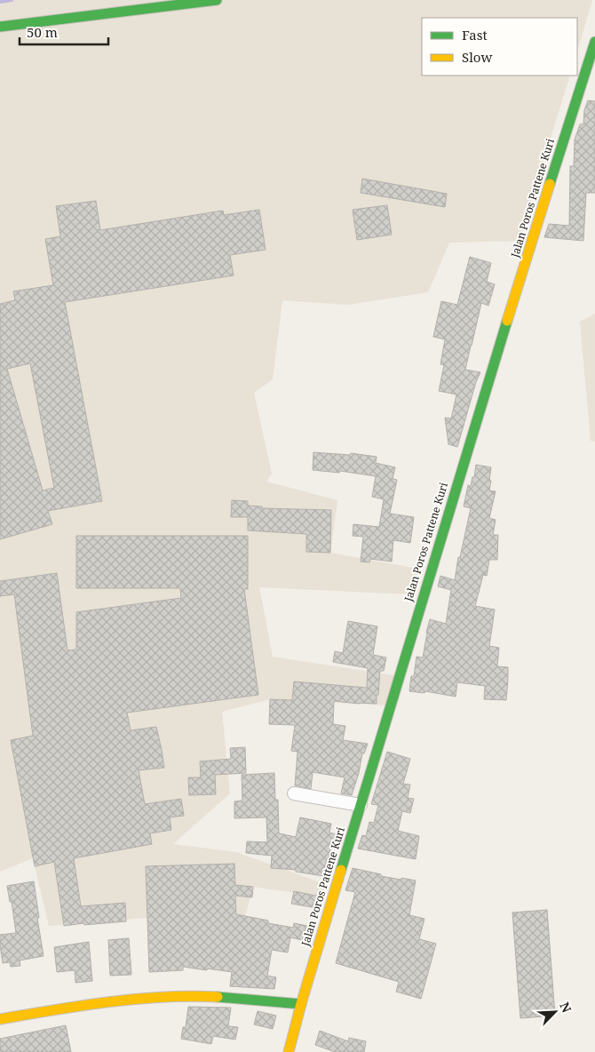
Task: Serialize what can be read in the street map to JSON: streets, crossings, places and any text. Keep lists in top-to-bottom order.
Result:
{
  "streets": {
    "street": ["Jalan Poros Pattene Kuri"]
  },
  "legend": ["Fast", "Slow"],
  "scale_bar": "50 m",
  "north": "top right"
}
